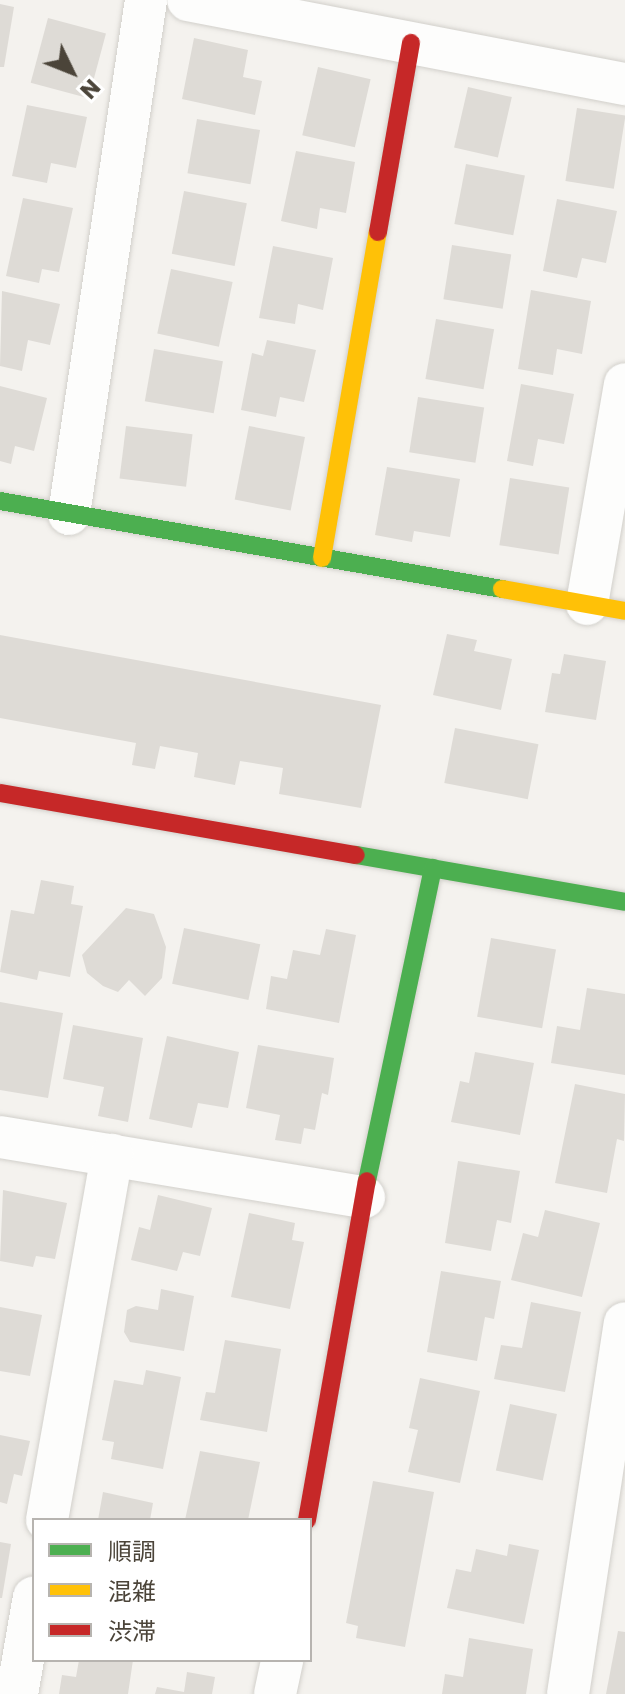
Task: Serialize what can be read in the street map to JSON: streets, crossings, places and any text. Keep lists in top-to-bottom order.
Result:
{
  "legend": ["順調", "混雑", "渋滞"],
  "north": "bottom right"
}
